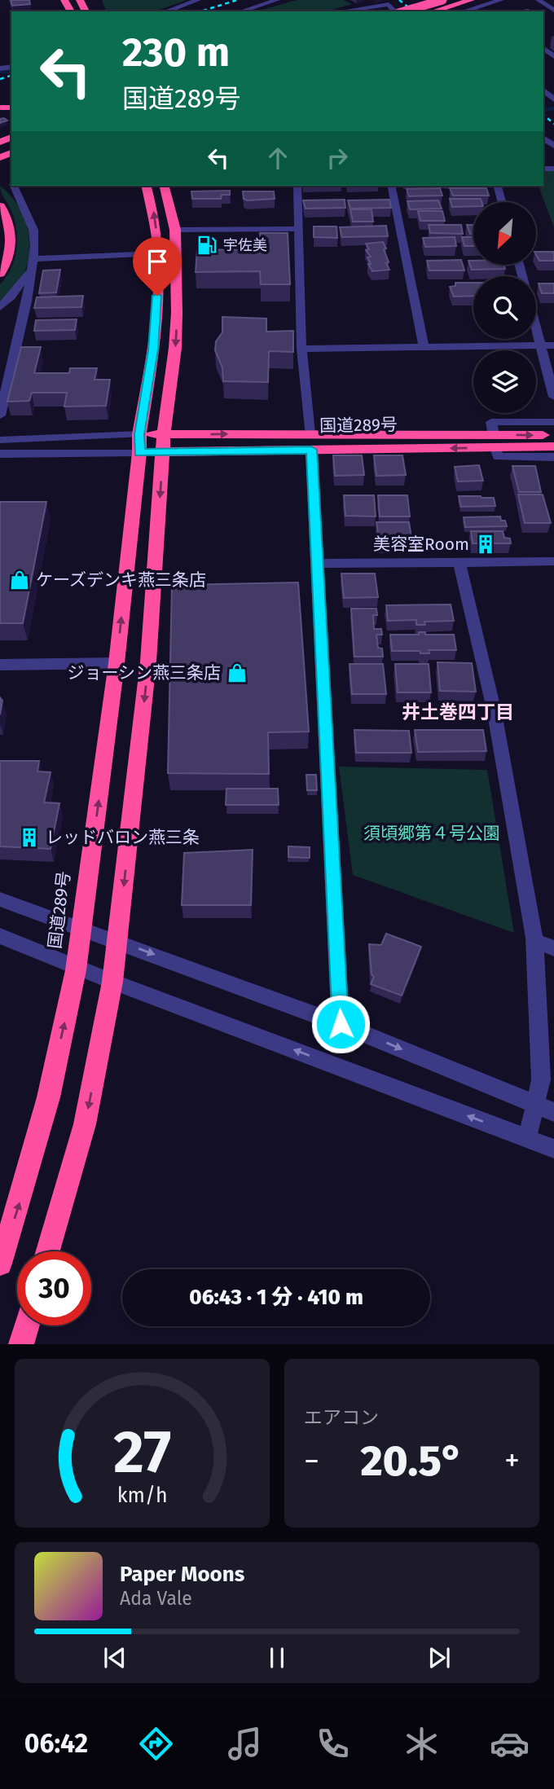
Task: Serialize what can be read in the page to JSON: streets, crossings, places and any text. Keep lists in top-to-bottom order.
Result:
{
  "streets": {
    "highway": ["国道289号"]
  },
  "districts": ["井土巻四丁目"],
  "parks": ["須頃郷第４号公園"],
  "places": {
    "fuel station": ["宇佐美"],
    "building": ["美容室Room", "レッドバロン燕三条"],
    "shop": ["ケーズデンキ燕三条店", "ジョーシン燕三条店"]
  },
  "north": "bottom left",
  "page": {
    "turn": ["230 m", "国道289号"],
    "limit": "30",
    "trip": "06:43 · 1 分 · 410 m",
    "tile": "エアコン",
    "heat": ["−", "20.5°", "+"],
    "song": ["Paper Moons", "Ada Vale"],
    "tabs": "06:42",
    "gauge": ["27", "km/h"]
  }
}
